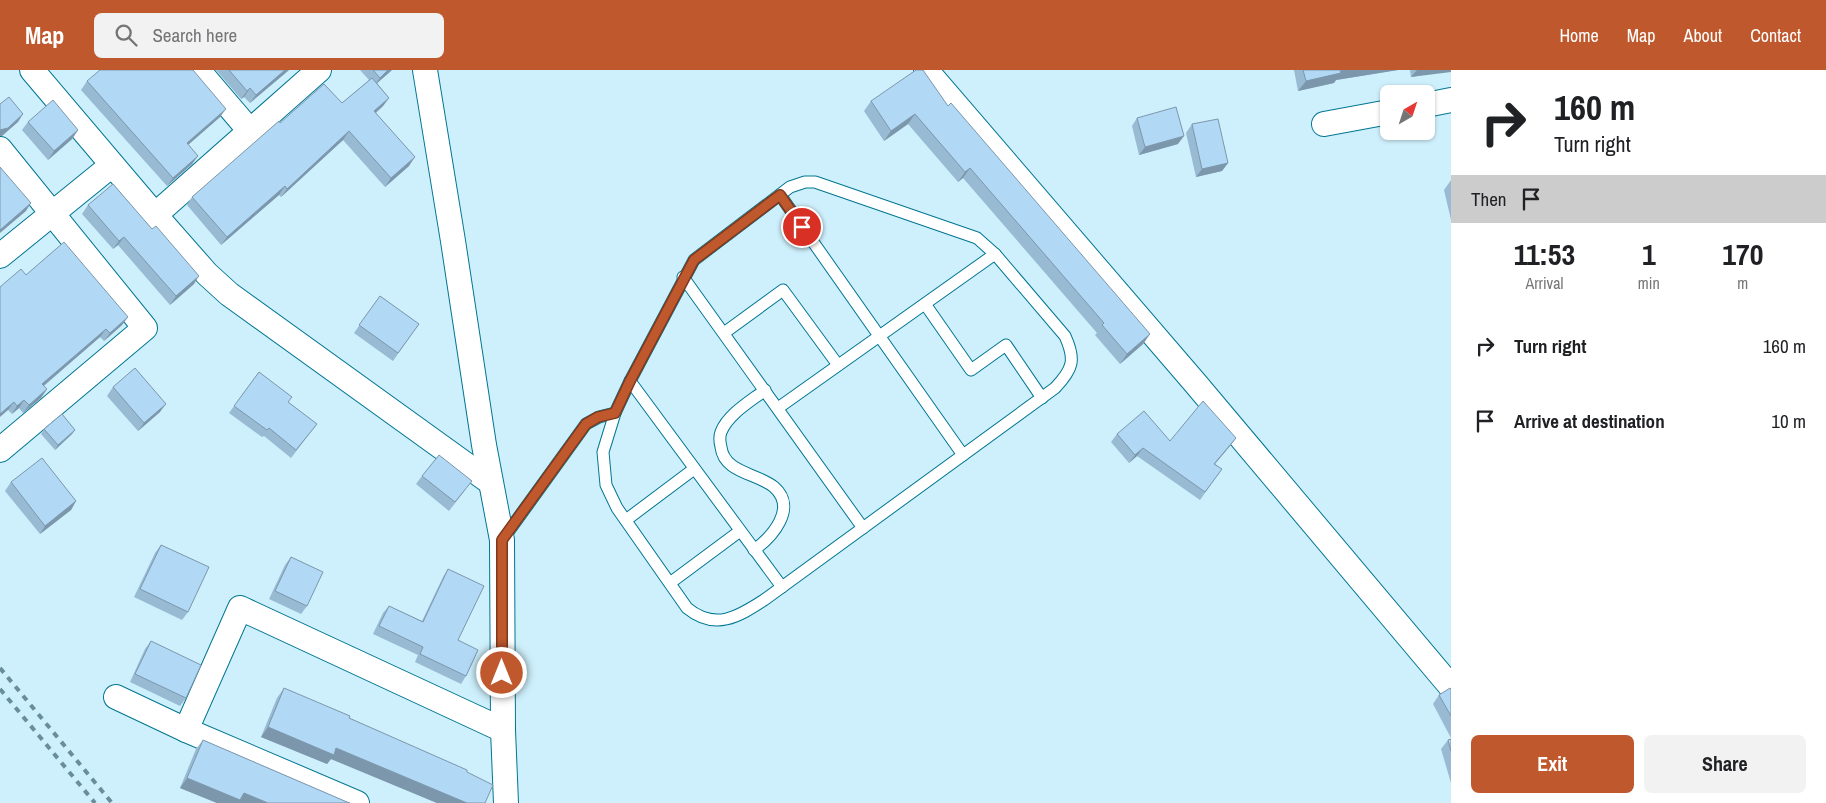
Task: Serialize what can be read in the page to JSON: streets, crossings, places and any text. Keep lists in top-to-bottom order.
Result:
{
  "north": "top right",
  "page": {
    "header": "Map",
    "search": "Search here",
    "nav": [
      "Home",
      "Map",
      "About",
      "Contact"
    ],
    "turn": ["160 m", "Turn right"],
    "then": "Then",
    "eta": [
      "11:53",
      "Arrival",
      "1",
      "min",
      "170",
      "m"
    ],
    "list": [
      {
        "name": "Turn right",
        "value": "160 m"
      },
      {
        "name": "Arrive at destination",
        "value": "10 m"
      }
    ],
    "buttons": ["Exit", "Share"]
  }
}
